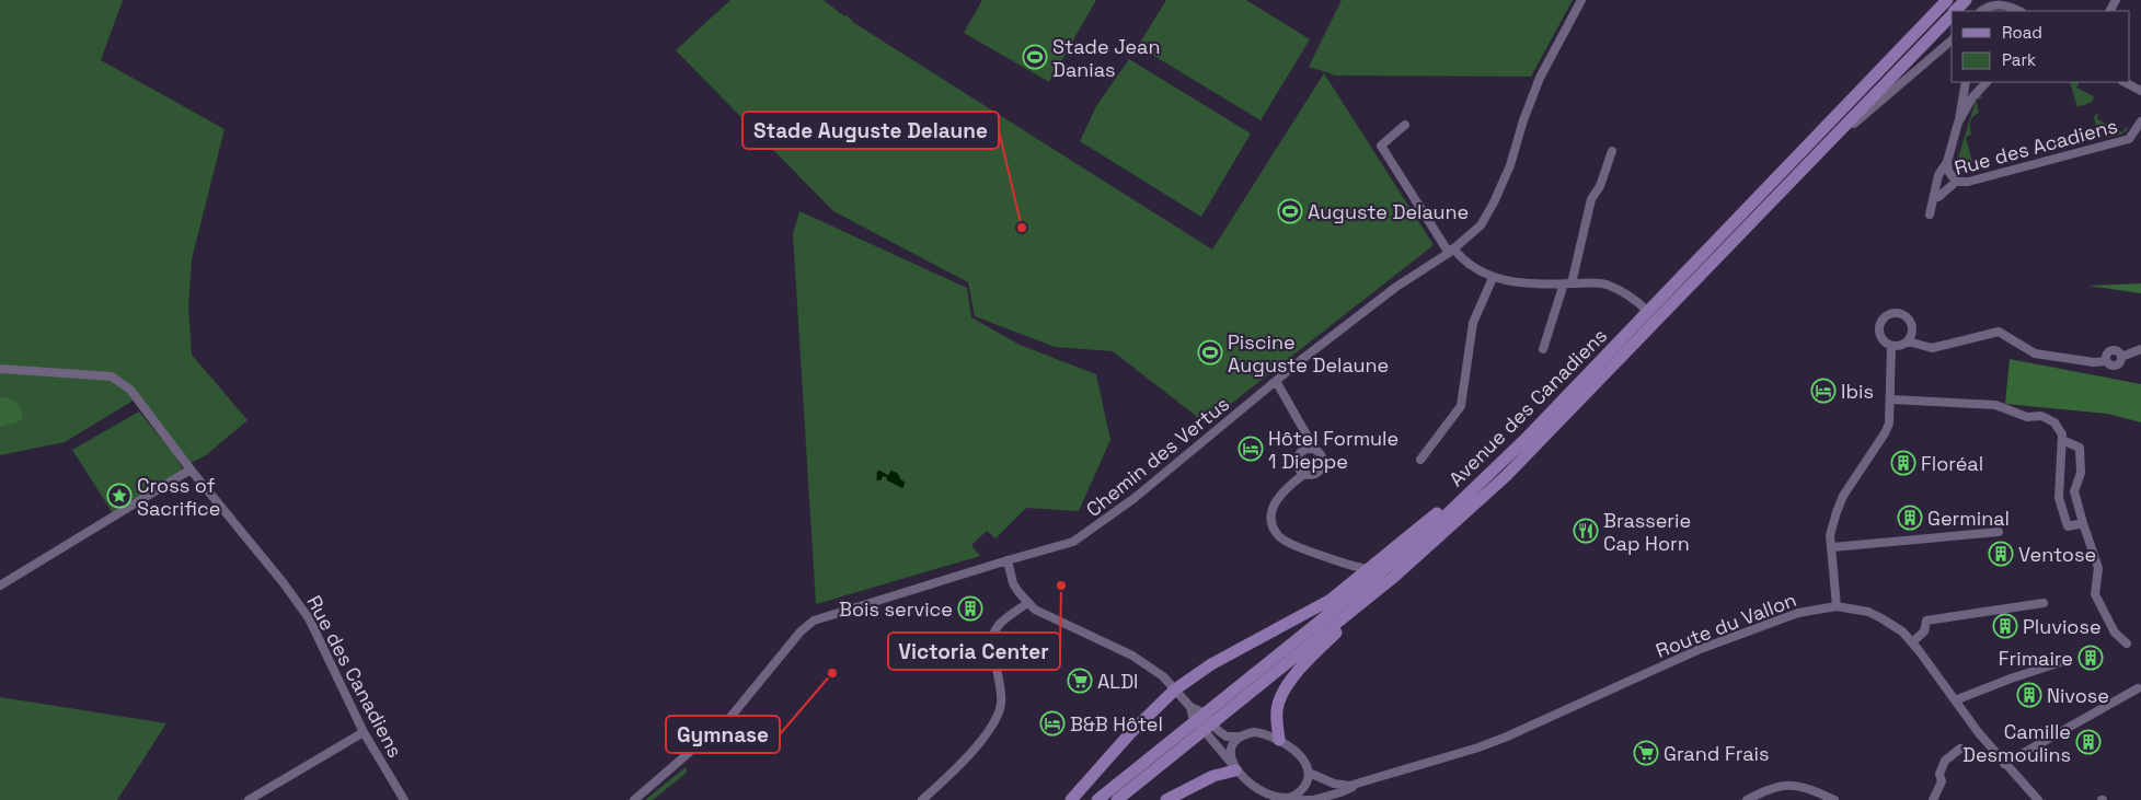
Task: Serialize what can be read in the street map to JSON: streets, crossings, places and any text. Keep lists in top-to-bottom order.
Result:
{
  "streets": {
    "main road": ["Avenue des Canadiens"],
    "street": [
      "Rue des Acadiens",
      "Chemin des Vertus",
      "Route du Vallon",
      "Rue des Canadiens"
    ]
  },
  "places": {
    "sports": ["Stade Jean Danias", "Auguste Delaune", "Piscine Auguste Delaune"],
    "other": ["Stade Auguste Delaune", "Victoria Center", "Gymnase"],
    "hotel": ["Ibis", "Hôtel Formule 1 Dieppe", "B&B Hôtel"],
    "building": [
      "Floréal",
      "Germinal",
      "Ventose",
      "Bois service",
      "Pluviose",
      "Frimaire",
      "Nivose",
      "Camille Desmoulins"
    ],
    "place": ["Cross of Sacrifice"],
    "restaurant": ["Brasserie Cap Horn"],
    "supermarket": ["ALDI", "Grand Frais"]
  },
  "legend": ["Road", "Park"]
}
